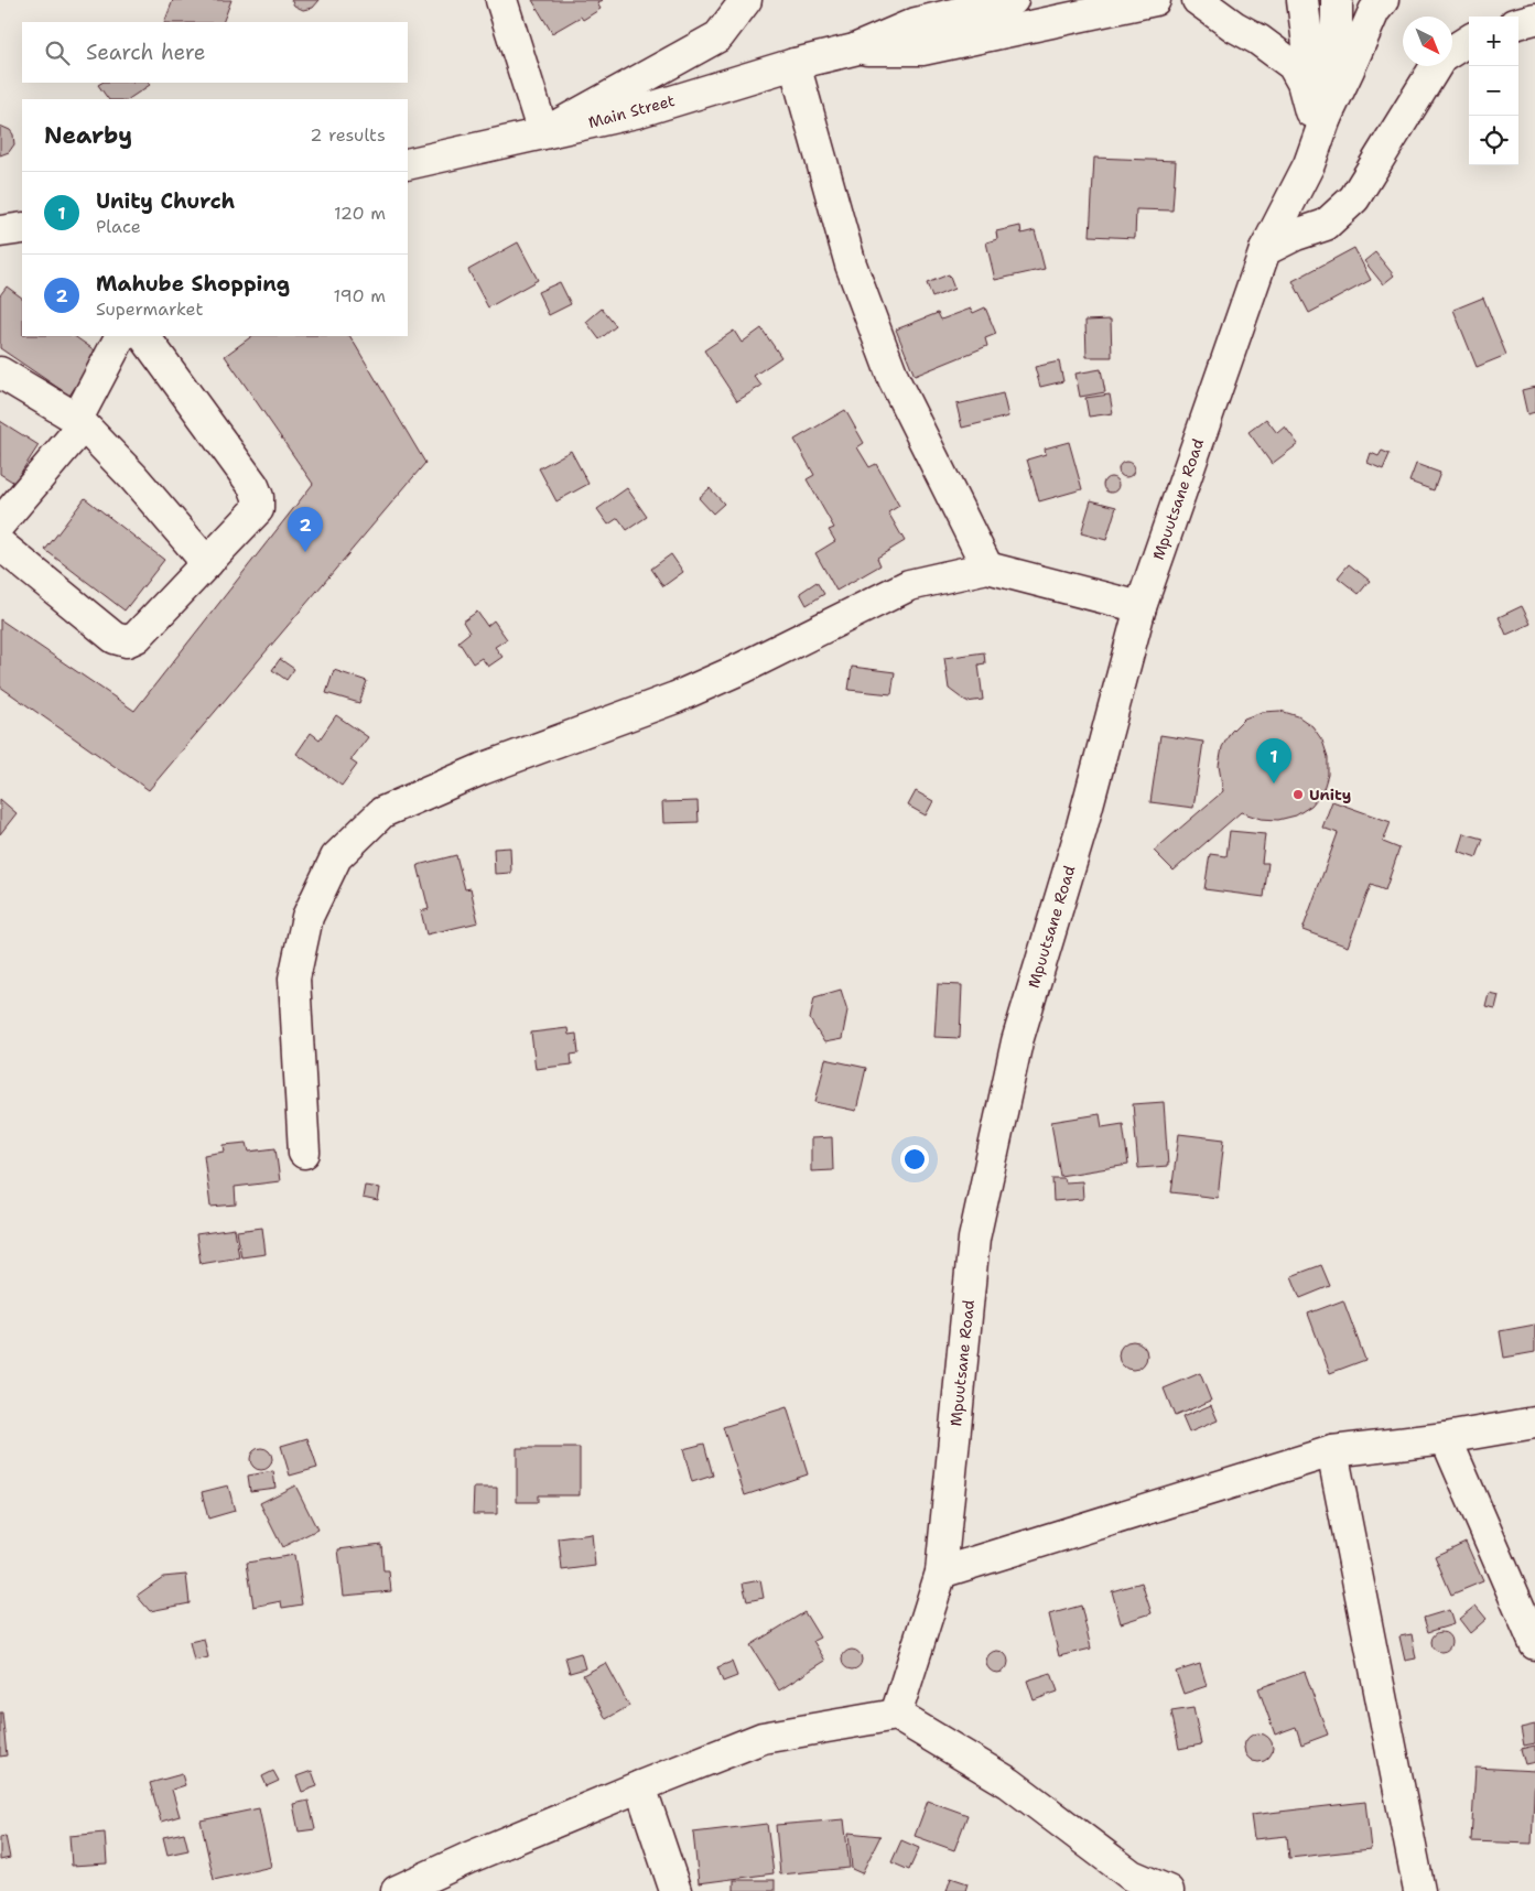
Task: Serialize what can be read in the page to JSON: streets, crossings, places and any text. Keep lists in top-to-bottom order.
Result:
{
  "streets": {
    "main road": ["Main Street", "Mpuutsane Road"]
  },
  "places": ["Unity"],
  "north": "bottom right",
  "page": {
    "map_buttons": ["+", "−"],
    "search": "Search here",
    "heading": ["Nearby", "2 results"],
    "list": [
      {
        "mark": "1",
        "name": "Unity Church",
        "note": "Place",
        "value": "120 m"
      },
      {
        "mark": "2",
        "name": "Mahube Shopping",
        "note": "Supermarket",
        "value": "190 m"
      }
    ],
    "pins": ["2", "1"]
  }
}
